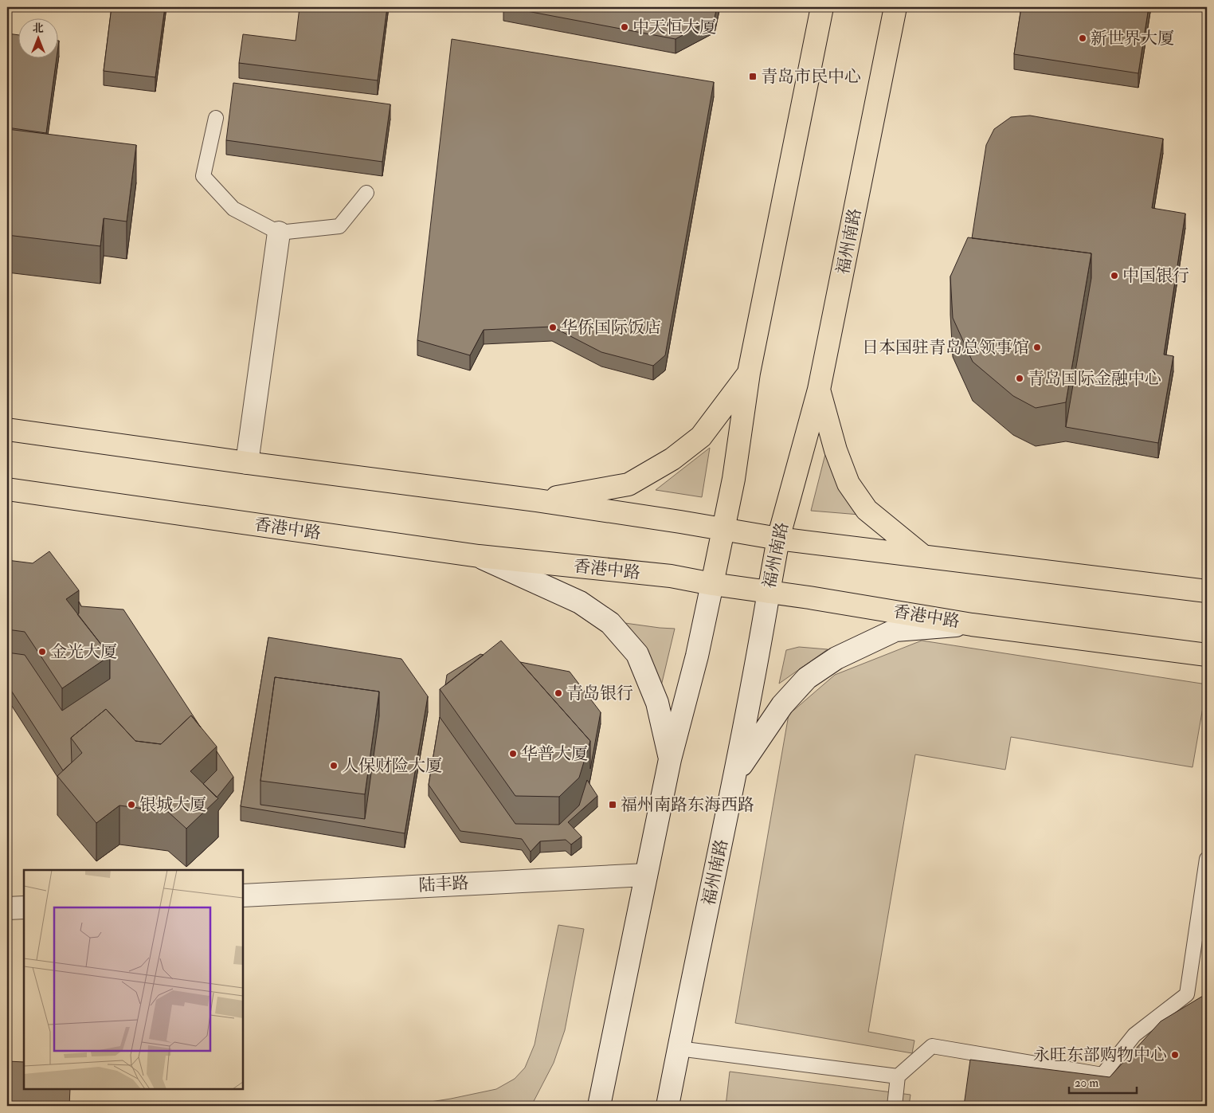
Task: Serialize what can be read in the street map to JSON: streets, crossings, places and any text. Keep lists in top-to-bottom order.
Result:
{
  "streets": {
    "main road": ["福州南路", "香港中路", "陆丰路"]
  },
  "crossings": [
    ["福州南路", "香港中路"]
  ],
  "places": {
    "other": [
      "中天恒大厦",
      "新世界大厦",
      "中国银行",
      "华侨国际饭店",
      "日本国驻青岛总领事馆",
      "青岛国际金融中心",
      "金光大厦",
      "青岛银行",
      "华普大厦",
      "人保财险大厦",
      "银城大厦",
      "永旺东部购物中心"
    ],
    "transit": ["青岛市民中心", "福州南路东海西路"]
  },
  "scale_bar": "20 m",
  "north": "top"
}
